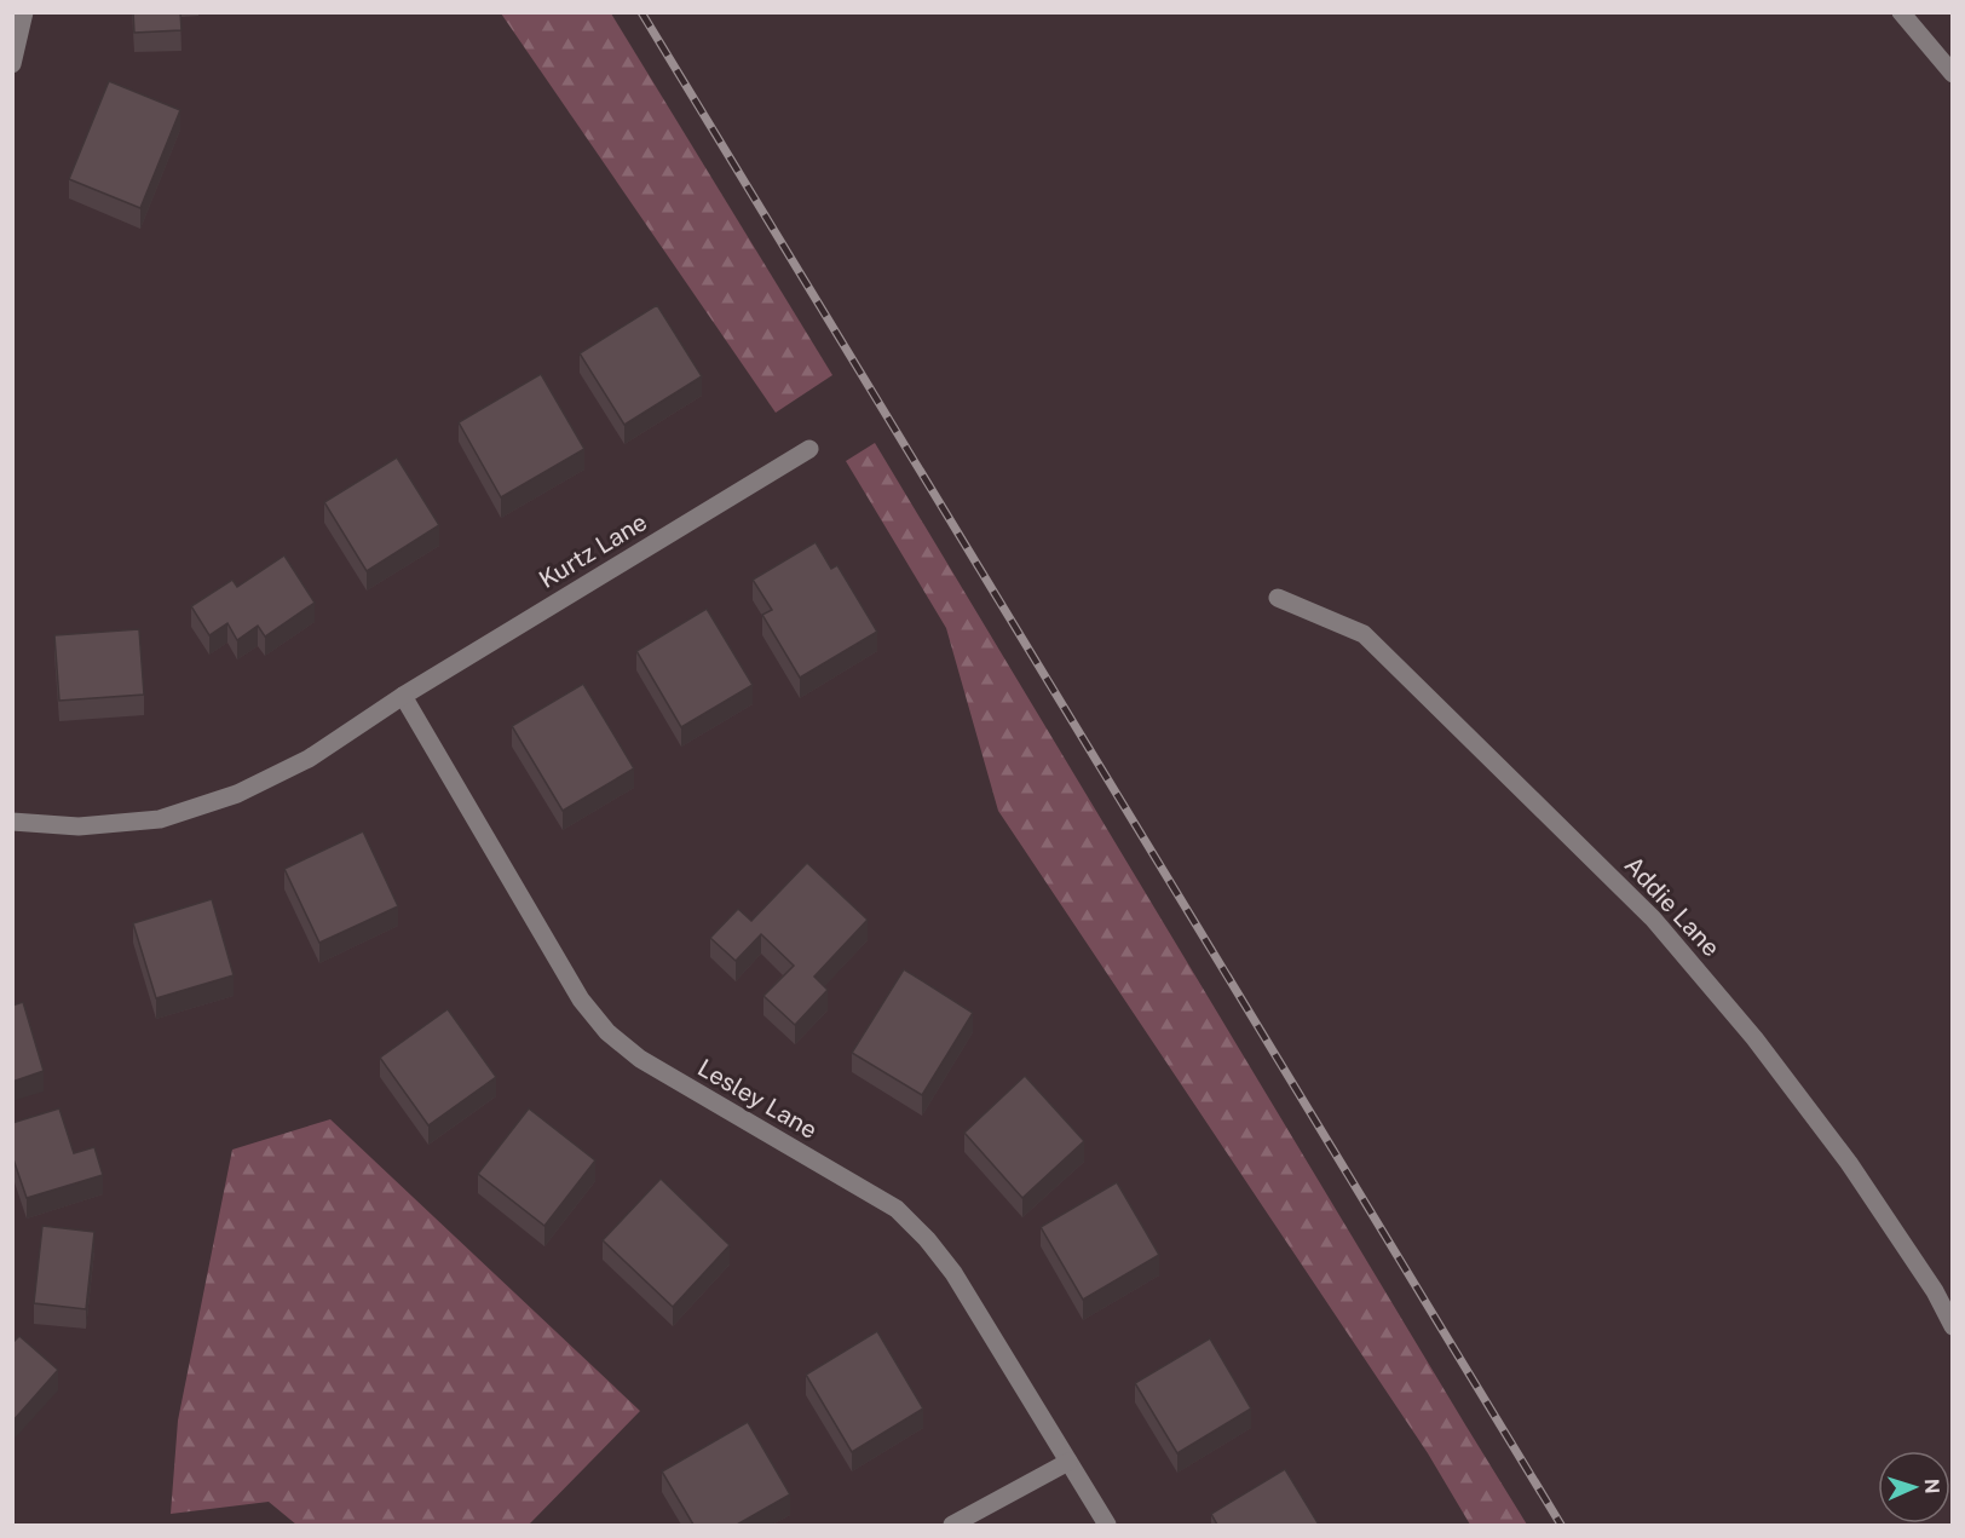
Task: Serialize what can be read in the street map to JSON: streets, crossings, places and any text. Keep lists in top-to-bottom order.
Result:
{
  "streets": {
    "street": ["Kurtz Lane", "Addie Lane", "Lesley Lane"]
  },
  "crossings": [
    ["Kurtz Lane", "Lesley Lane"]
  ],
  "north": "right"
}
